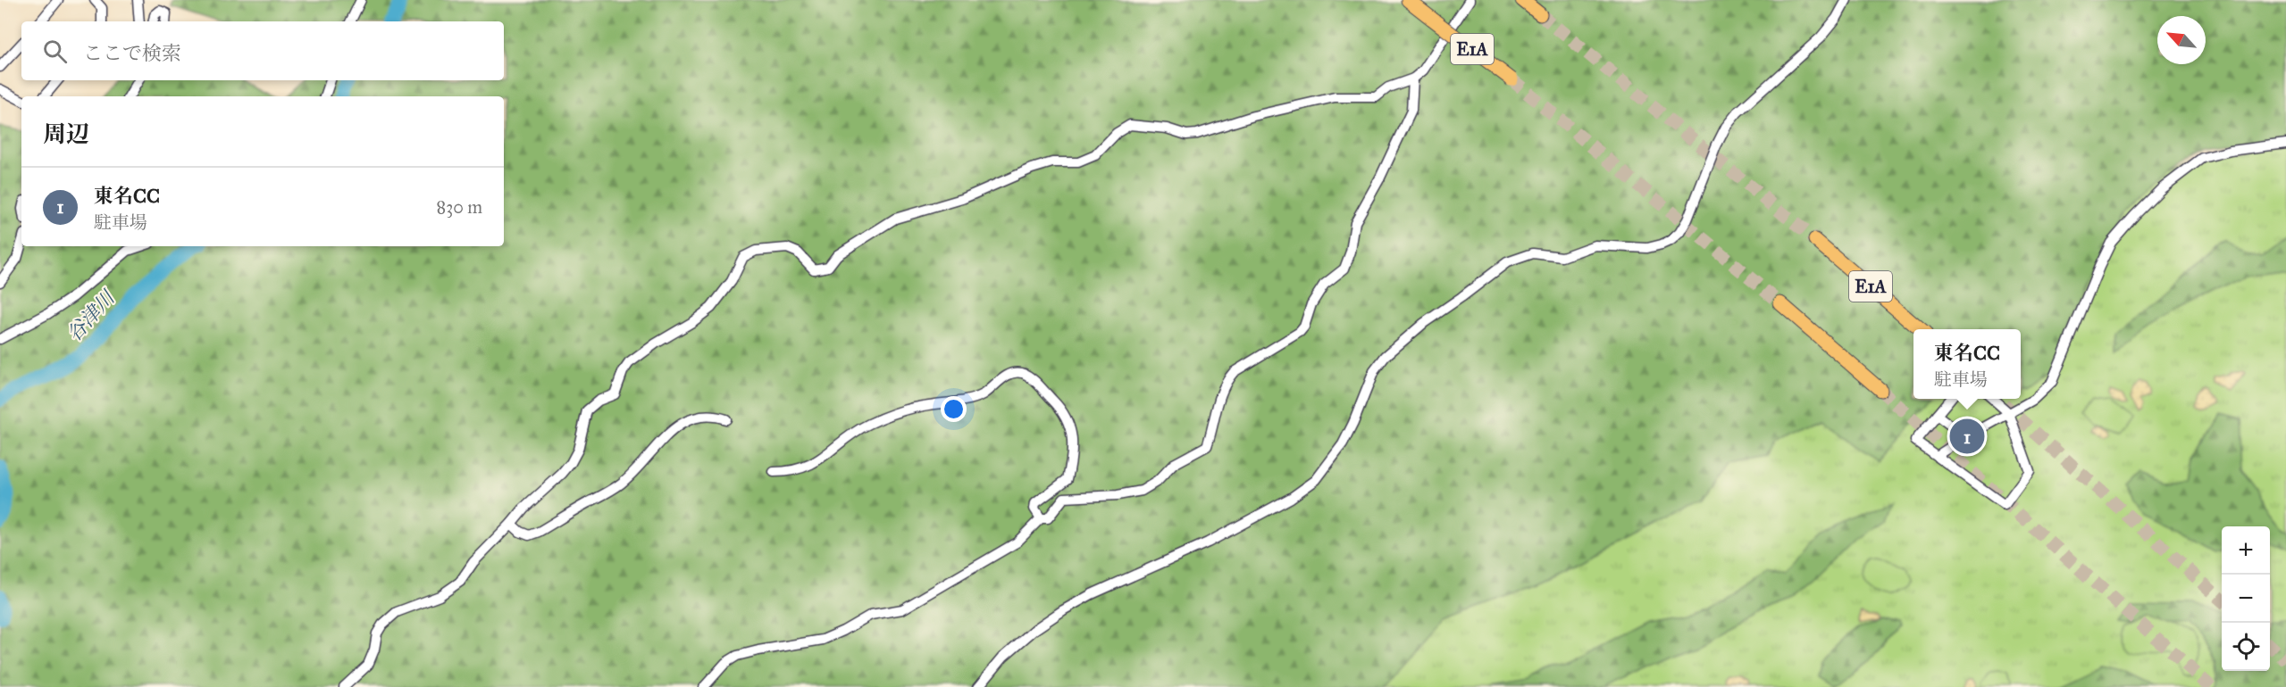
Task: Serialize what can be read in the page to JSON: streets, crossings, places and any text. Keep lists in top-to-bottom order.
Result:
{
  "streets": {
    "highway": ["E1A"]
  },
  "water": ["谷津川"],
  "north": "top left",
  "page": {
    "search": "ここで検索",
    "heading": "周辺",
    "list": [
      {
        "mark": "1",
        "name": "東名CC",
        "note": "駐車場",
        "value": "830 m"
      }
    ],
    "popup": ["東名CC", "駐車場"],
    "pins": "1",
    "map_buttons": ["+", "−"]
  }
}
